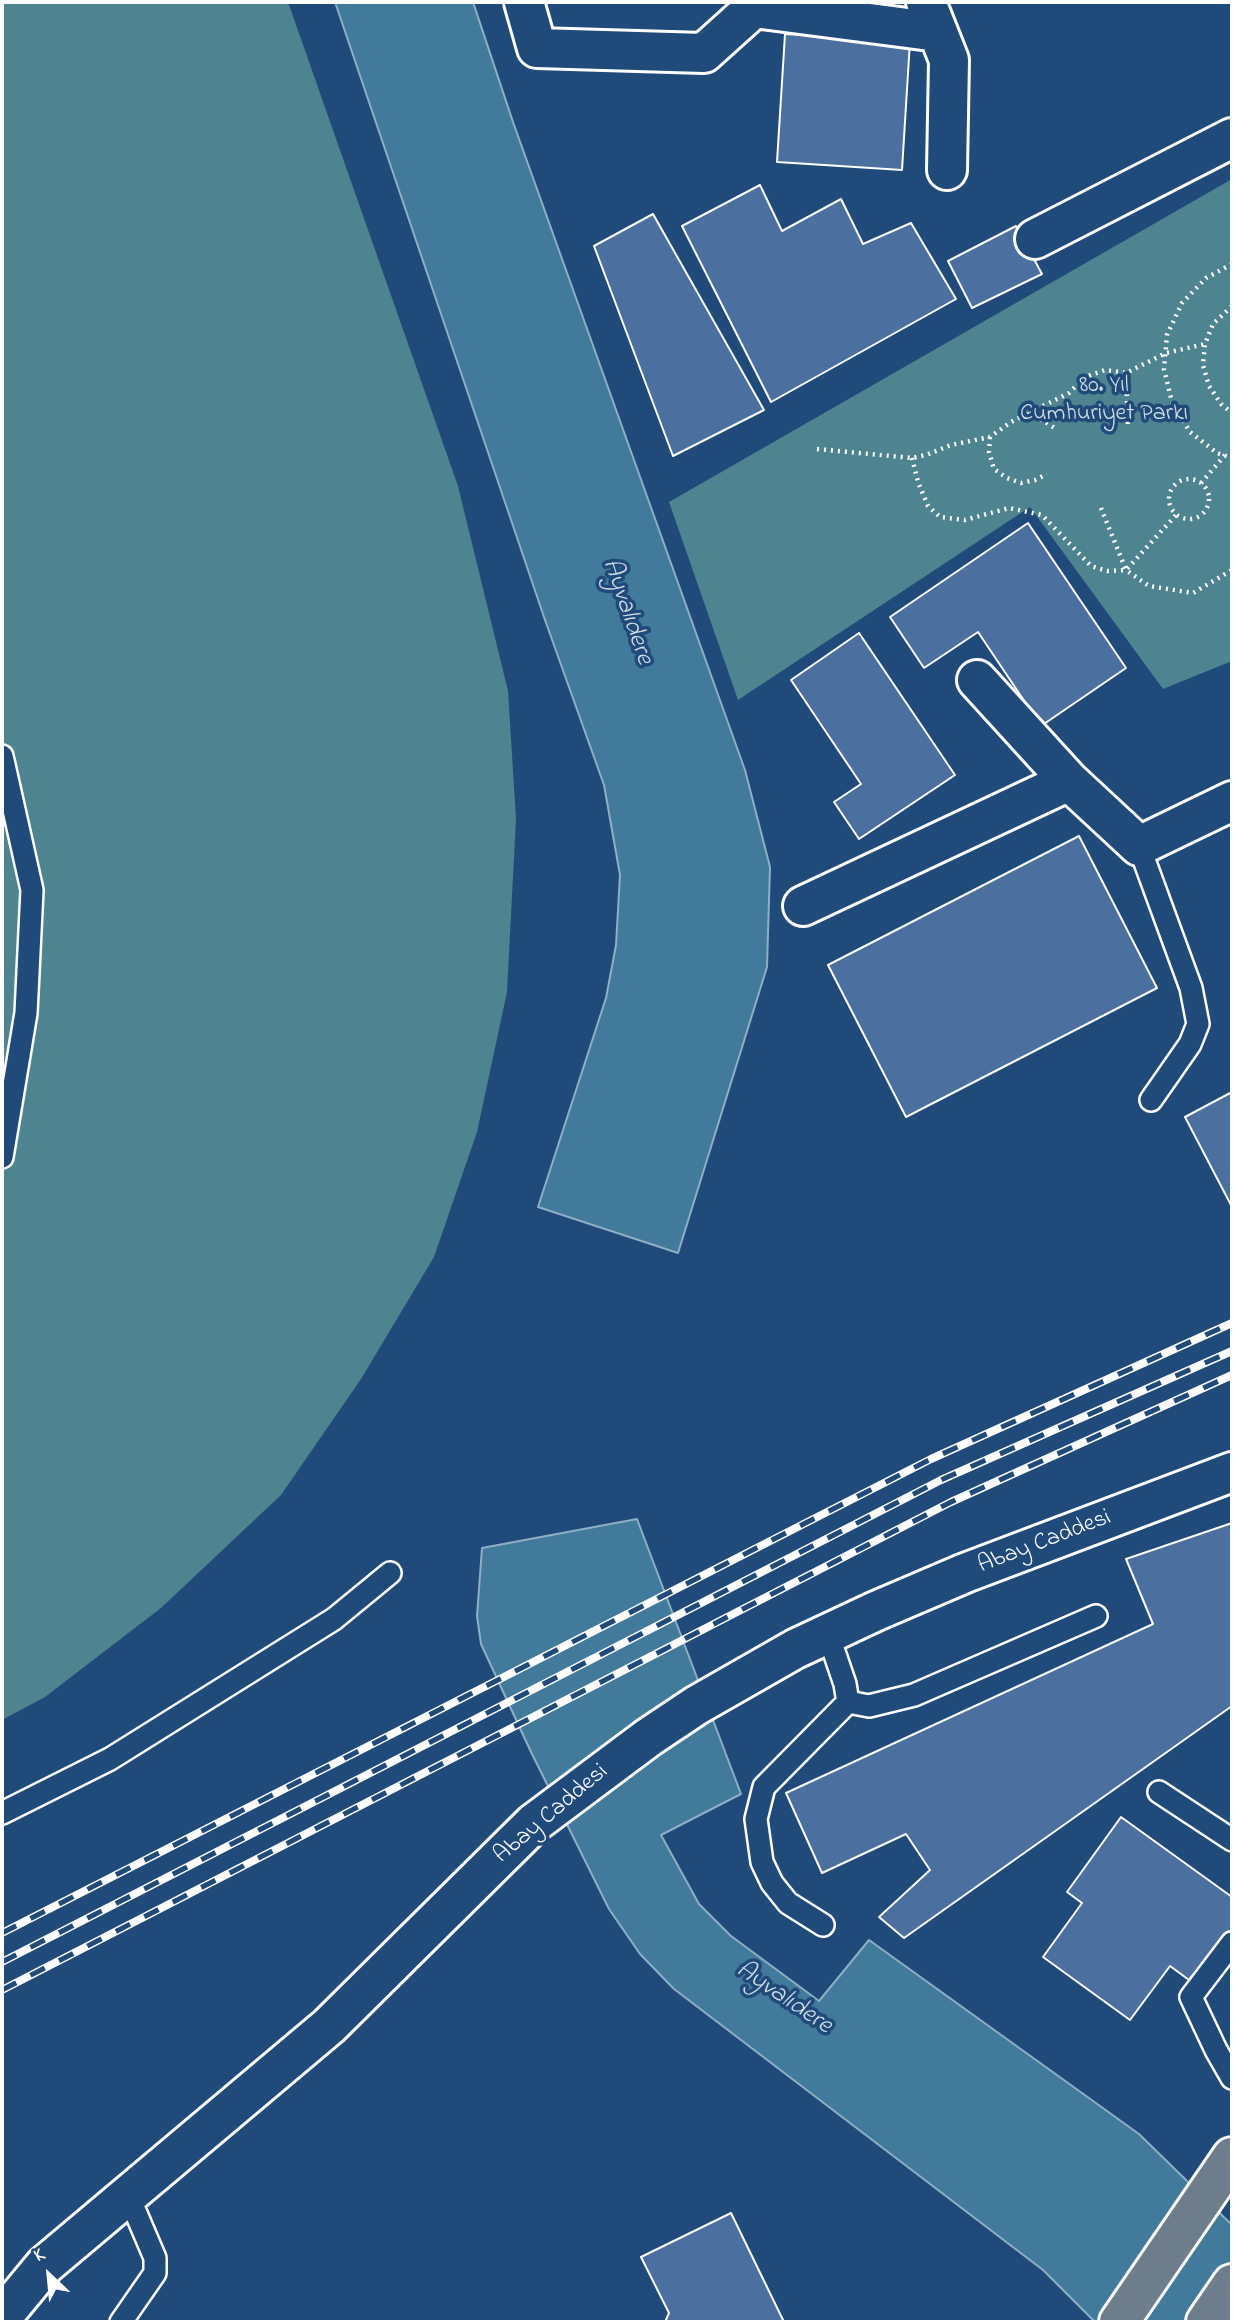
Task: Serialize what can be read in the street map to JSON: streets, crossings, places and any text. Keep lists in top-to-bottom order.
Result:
{
  "streets": {
    "main road": ["Abay Caddesi"]
  },
  "water": ["Ayvalıdere"],
  "parks": ["80. Yıl Cumhuriyet Parkı"],
  "north": "top left"
}
